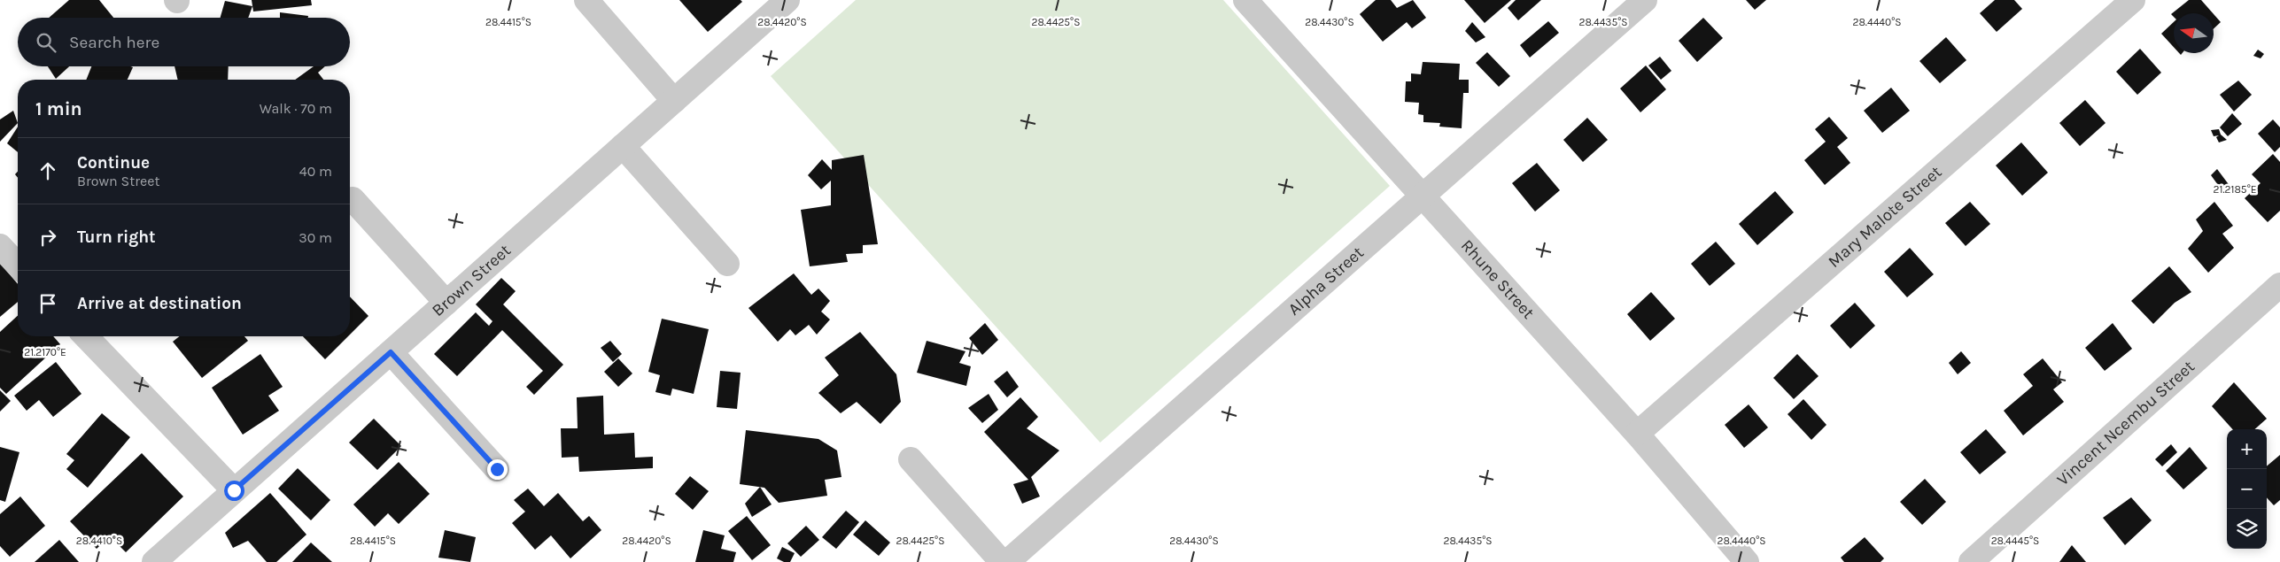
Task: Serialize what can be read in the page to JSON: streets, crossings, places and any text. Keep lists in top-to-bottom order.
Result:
{
  "streets": {
    "street": [
      "Mary Malote Street",
      "Rhune Street",
      "Brown Street",
      "Alpha Street",
      "Vincent Ncembu Street"
    ]
  },
  "crossings": [
    ["Mary Malote Street", "Rhune Street"],
    ["Rhune Street", "Alpha Street"]
  ],
  "north": "left",
  "page": {
    "search": "Search here",
    "heading": ["1 min", "Walk · 70 m"],
    "list": [
      ["Continue", "Brown Street", "40 m"],
      ["Turn right", "30 m"],
      "Arrive at destination"
    ],
    "map_buttons": ["+", "−"]
  },
  "coordinates": [
    "28.4415°S",
    "28.4420°S",
    "28.4425°S",
    "28.4430°S",
    "28.4435°S",
    "28.4440°S",
    "21.2185°E",
    "21.2170°E",
    "28.4410°S",
    "28.4445°S"
  ]
}
